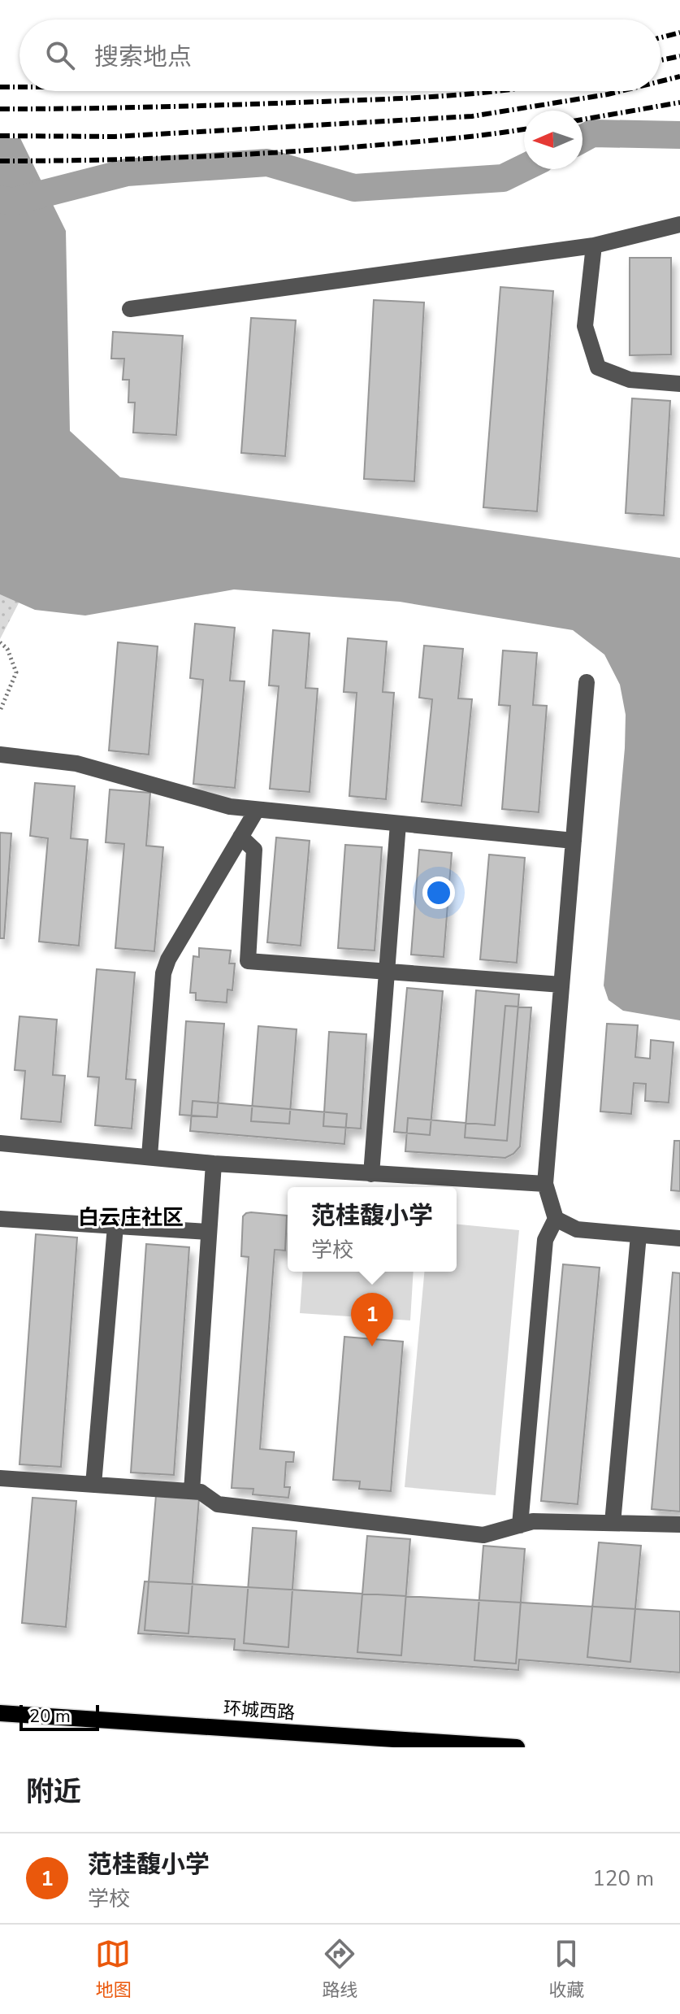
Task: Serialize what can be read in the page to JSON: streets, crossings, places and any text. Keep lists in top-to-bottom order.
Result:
{
  "streets": {
    "main road": ["环城西路"]
  },
  "districts": ["白云庄社区"],
  "scale_bar": "20 m",
  "north": "left",
  "page": {
    "search": "搜索地点",
    "popup": ["范桂馥小学", "学校"],
    "pins": "1",
    "scale": "20 m",
    "heading": "附近",
    "list": [
      {
        "mark": "1",
        "name": "范桂馥小学",
        "note": "学校",
        "value": "120 m"
      }
    ],
    "nav": ["地图", "路线", "收藏"]
  }
}
